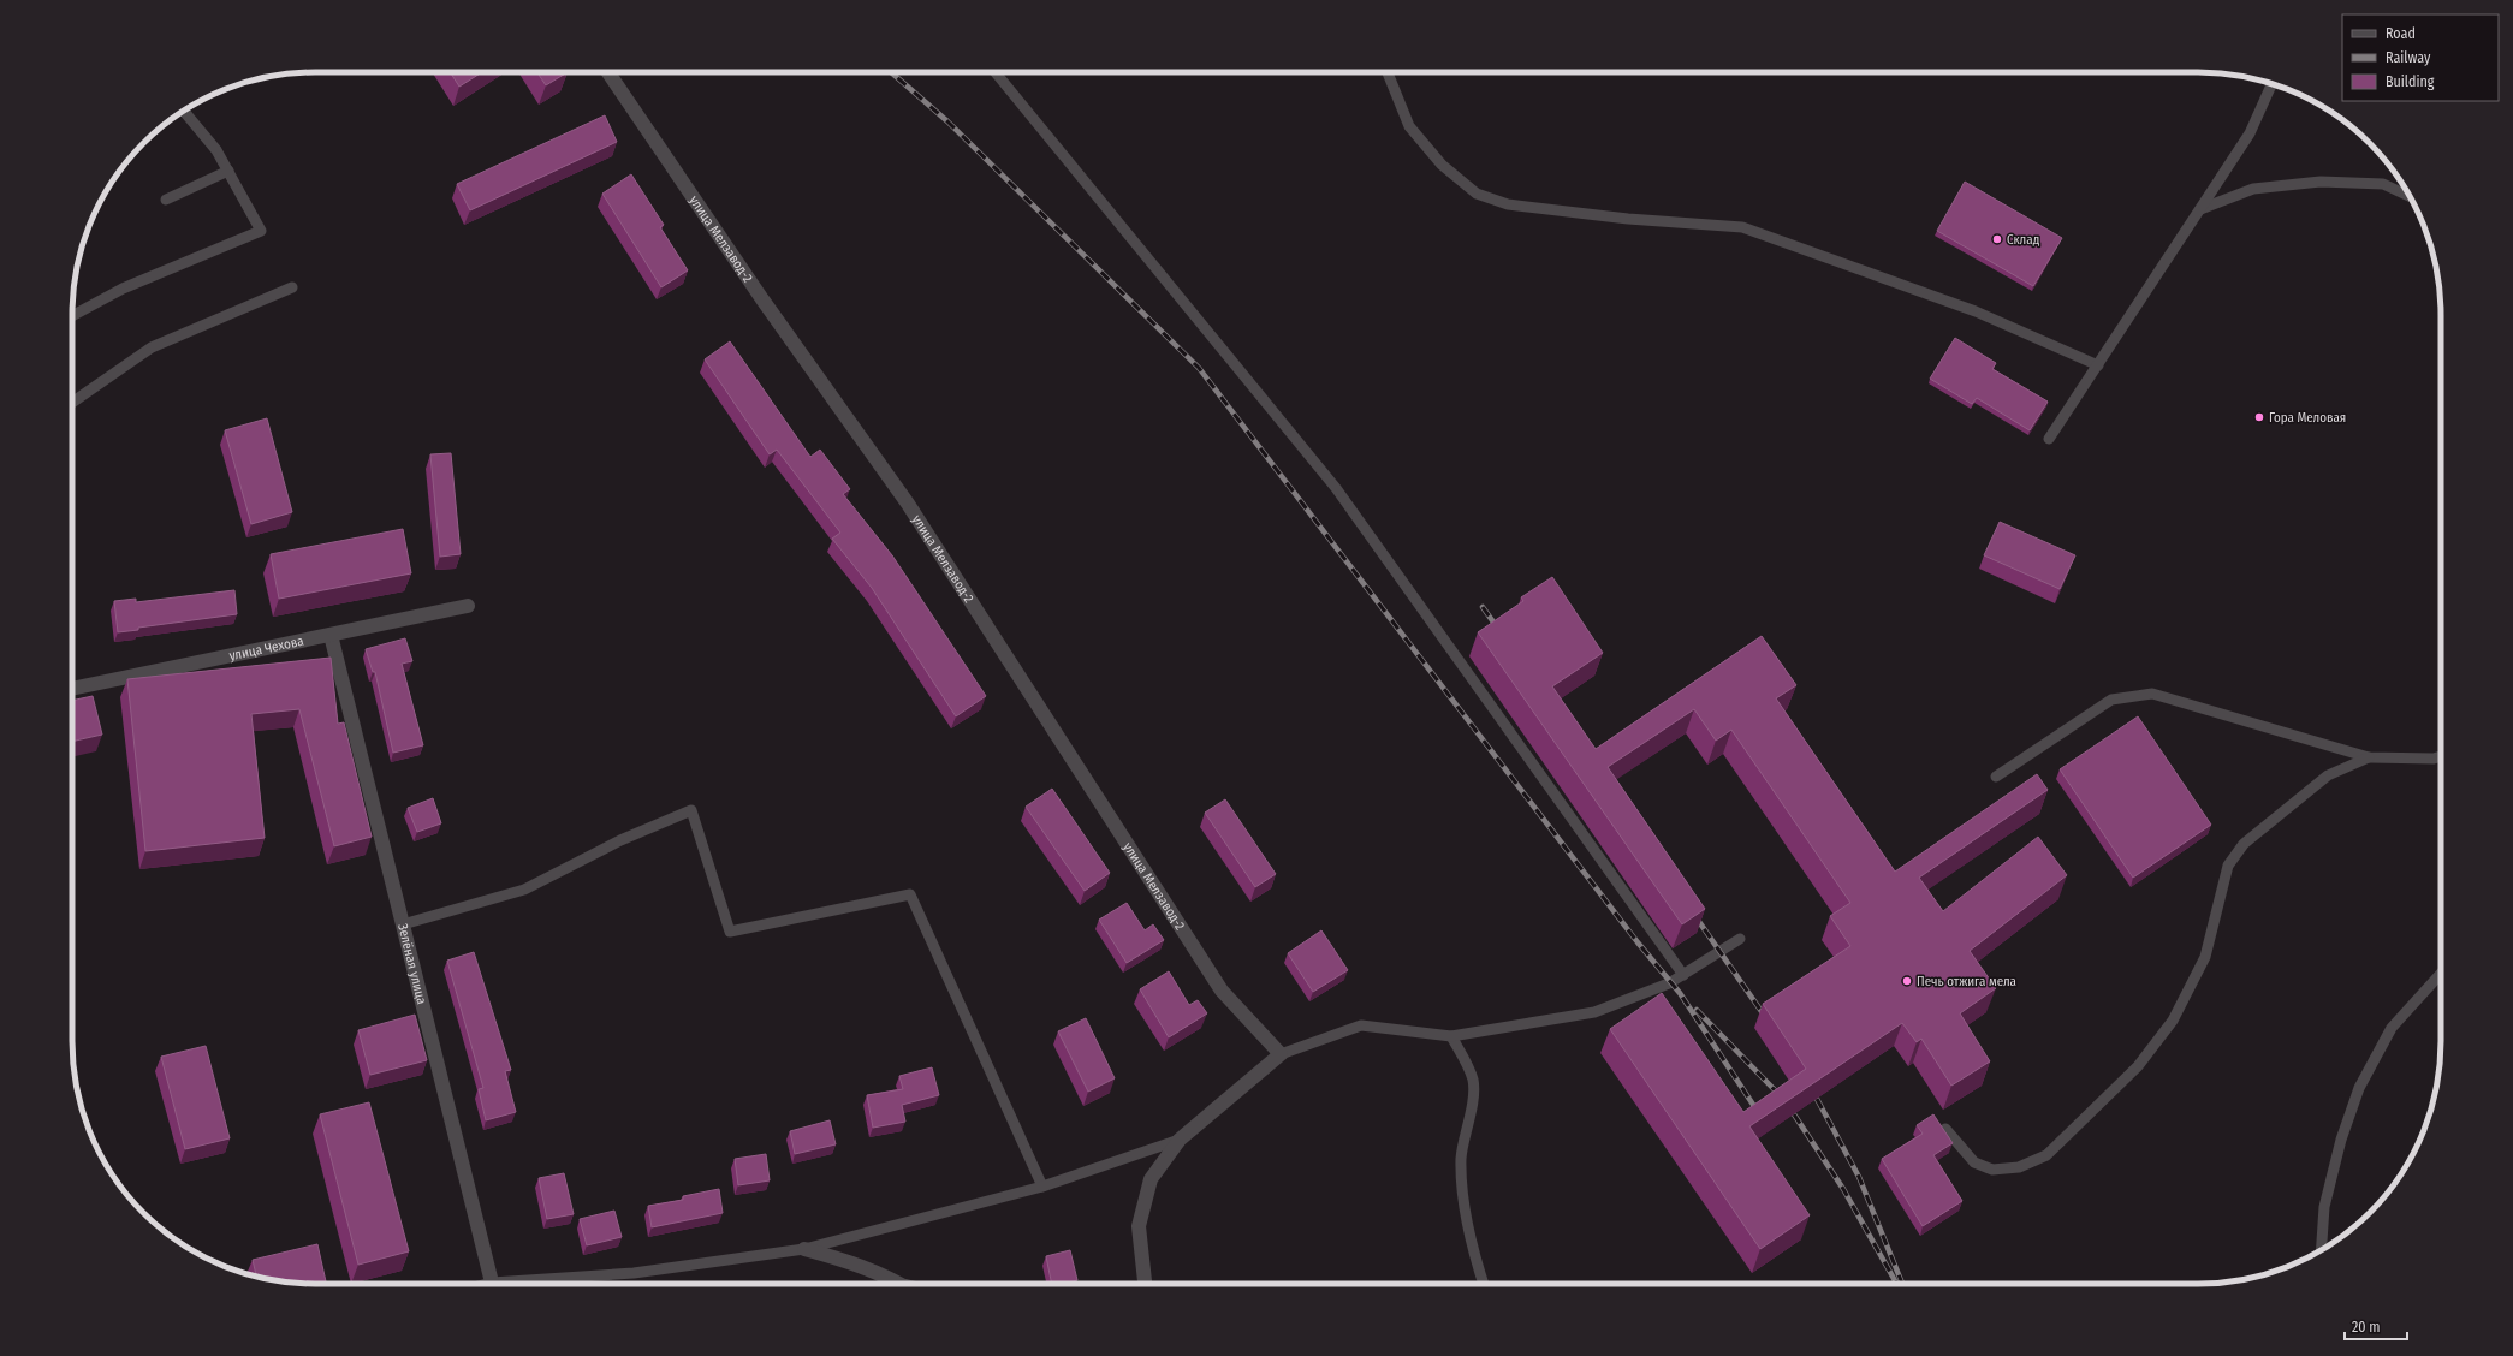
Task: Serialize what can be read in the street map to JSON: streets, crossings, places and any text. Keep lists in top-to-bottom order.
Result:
{
  "streets": {
    "street": ["улица Мелзавод-2", "улица Чехова", "Зелёная улица"]
  },
  "crossings": [
    ["улица Чехова", "Зелёная улица"]
  ],
  "places": ["Склад", "Гора Меловая", "Печь отжига мела"],
  "legend": ["Road", "Railway", "Building"],
  "scale_bar": "20 m"
}
